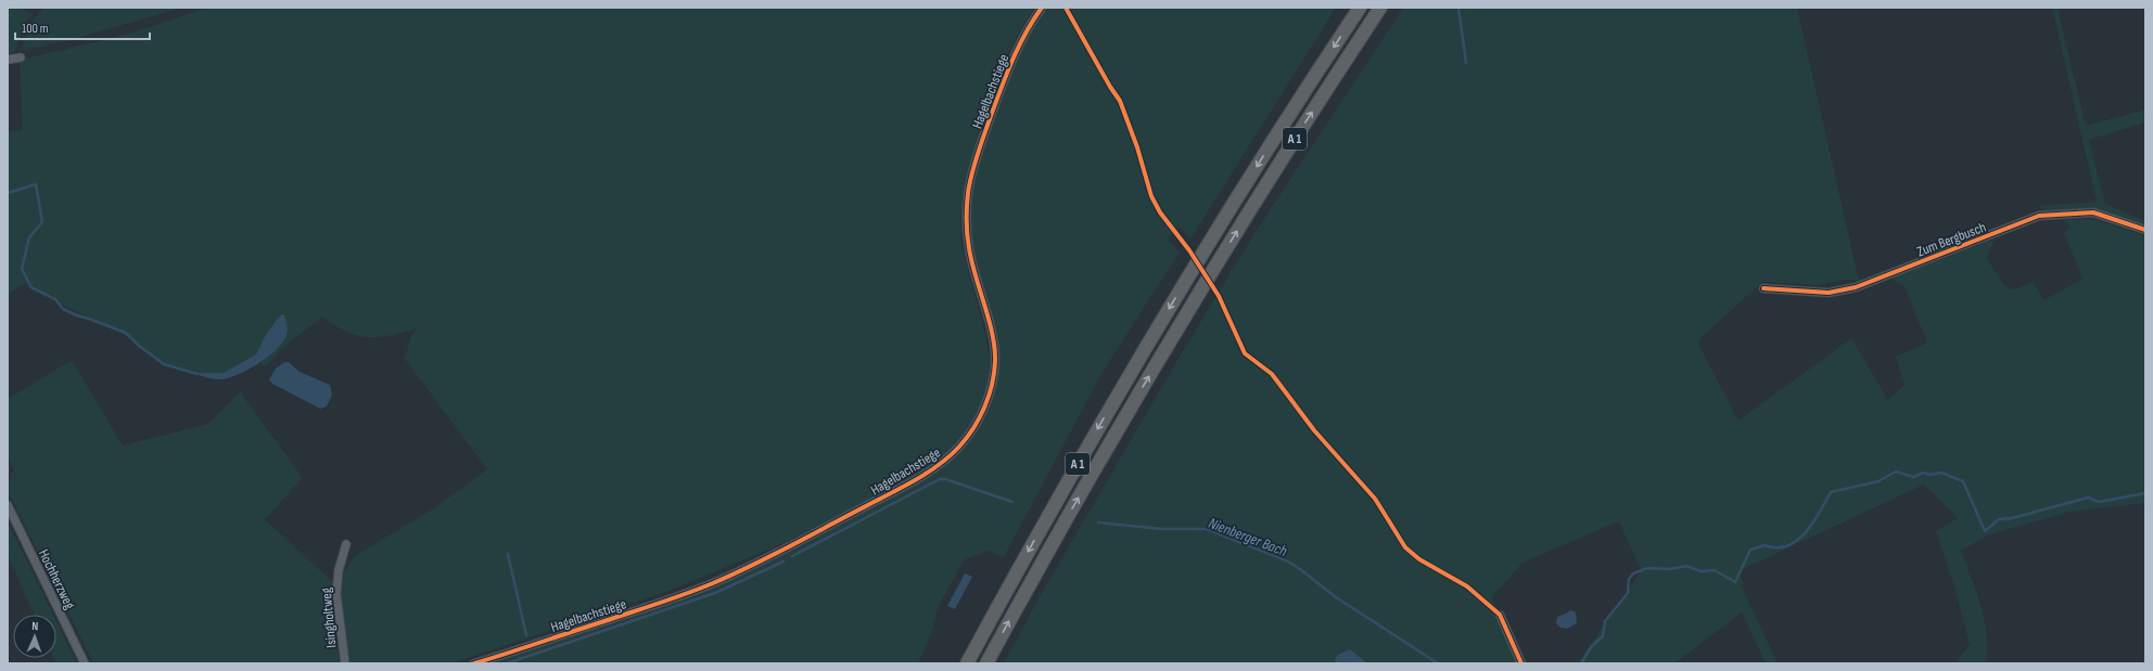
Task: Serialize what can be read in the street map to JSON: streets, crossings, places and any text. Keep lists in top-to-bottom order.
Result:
{
  "streets": {
    "highway": ["A 1"],
    "street": [
      "Hagelbachstiege",
      "Zum Bergbusch",
      "Hochherzweg",
      "Isingholtweg"
    ]
  },
  "water": ["Nienberger Bach"],
  "scale_bar": "100 m",
  "north": "top"
}
